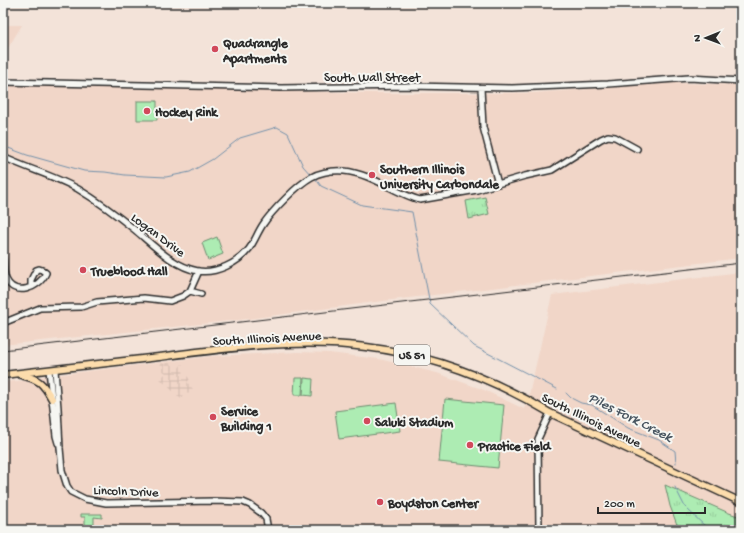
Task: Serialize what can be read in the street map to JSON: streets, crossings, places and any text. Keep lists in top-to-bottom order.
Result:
{
  "streets": {
    "highway": ["South Illinois Avenue", "US 51"],
    "street": ["South Wall Street", "Logan Drive", "Lincoln Drive"]
  },
  "crossings": [
    ["South Illinois Avenue", "Lincoln Drive"]
  ],
  "water": ["Piles Fork Creek"],
  "places": [
    "Quadrangle Apartments",
    "Hockey Rink",
    "Southern Illinois University Carbondale",
    "Trueblood Hall",
    "Service Building 1",
    "Saluki Stadium",
    "Practice Field",
    "Boydston Center"
  ],
  "scale_bar": "200 m",
  "north": "left"
}
